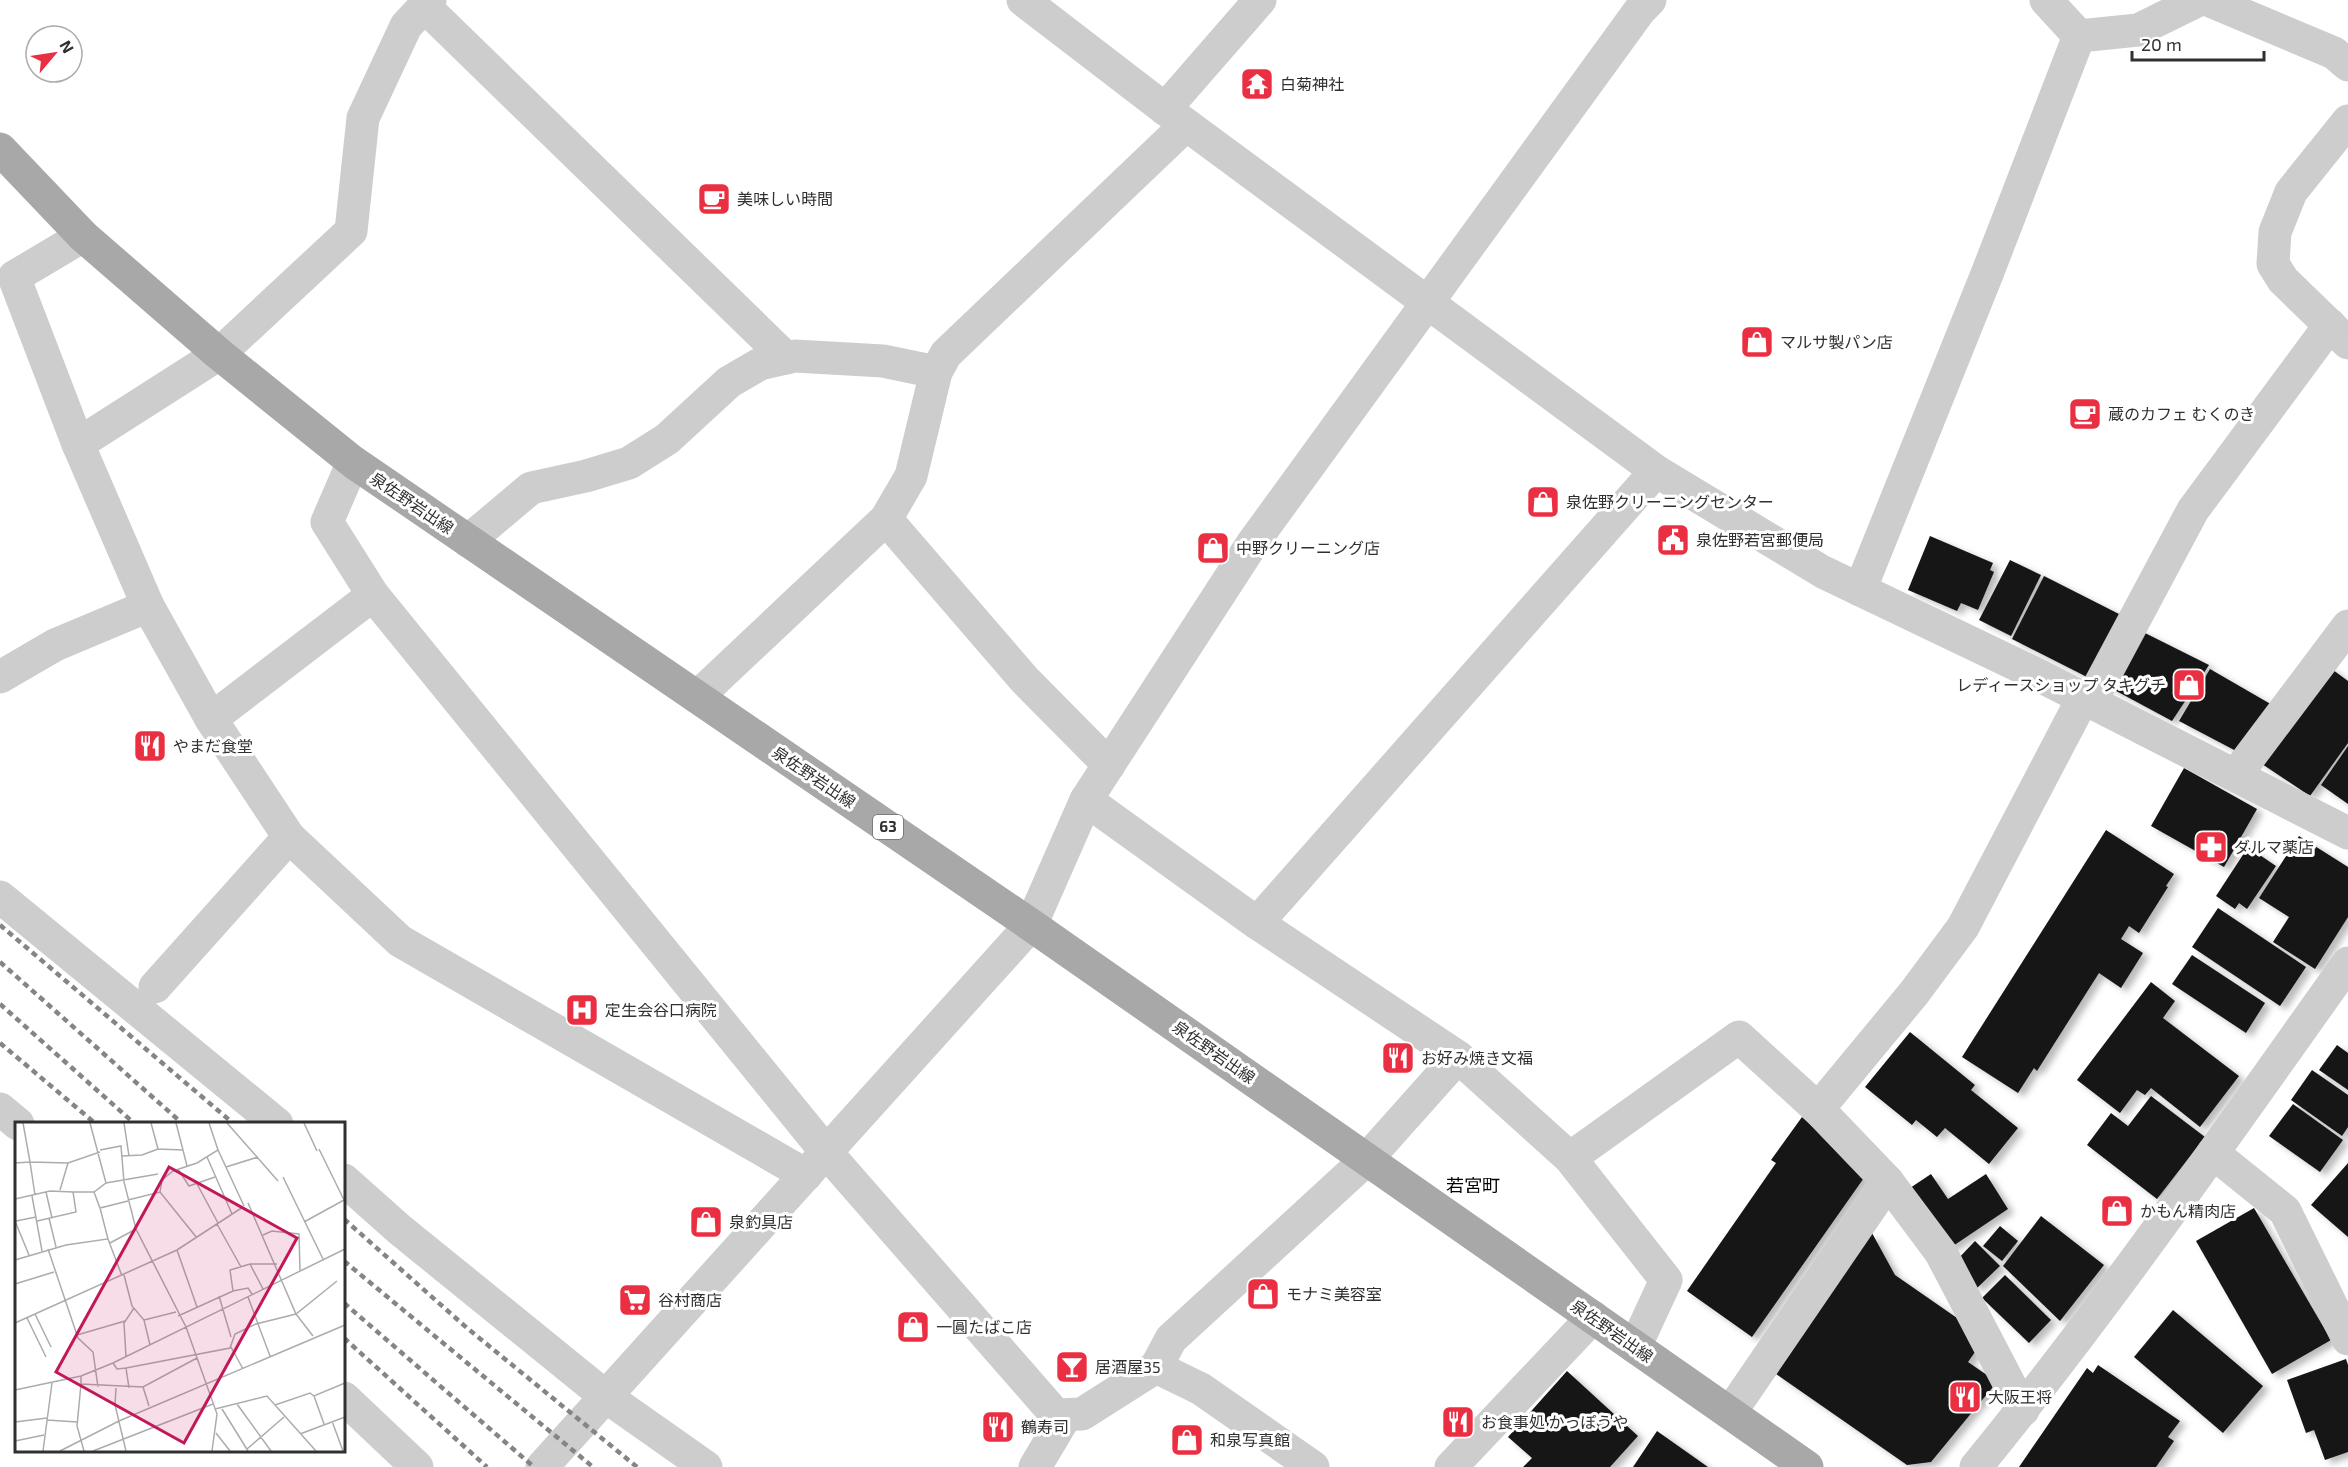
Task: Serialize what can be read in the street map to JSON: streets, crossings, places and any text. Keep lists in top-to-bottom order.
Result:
{
  "streets": {
    "main road": ["泉佐野岩出線", "63"]
  },
  "districts": ["若宮町"],
  "places": {
    "temple": ["白菊神社"],
    "cafe": ["美味しい時間", "蔵のカフェ むくのき"],
    "shop": [
      "マルサ製パン店",
      "泉佐野クリーニングセンター",
      "中野クリーニング店",
      "レディースショップ タキグチ",
      "かもん精肉店",
      "泉釣具店",
      "モナミ美容室",
      "一圓たばこ店",
      "和泉写真館"
    ],
    "public building": ["泉佐野若宮郵便局"],
    "restaurant": [
      "やまだ食堂",
      "お好み焼き文福",
      "大阪王将",
      "お食事処 かっぽうや",
      "鶴寿司"
    ],
    "pharmacy": ["ダルマ薬店"],
    "hospital": ["定生会谷口病院"],
    "supermarket": ["谷村商店"],
    "bar": ["居酒屋35"]
  },
  "scale_bar": "20 m",
  "north": "top right"
}
